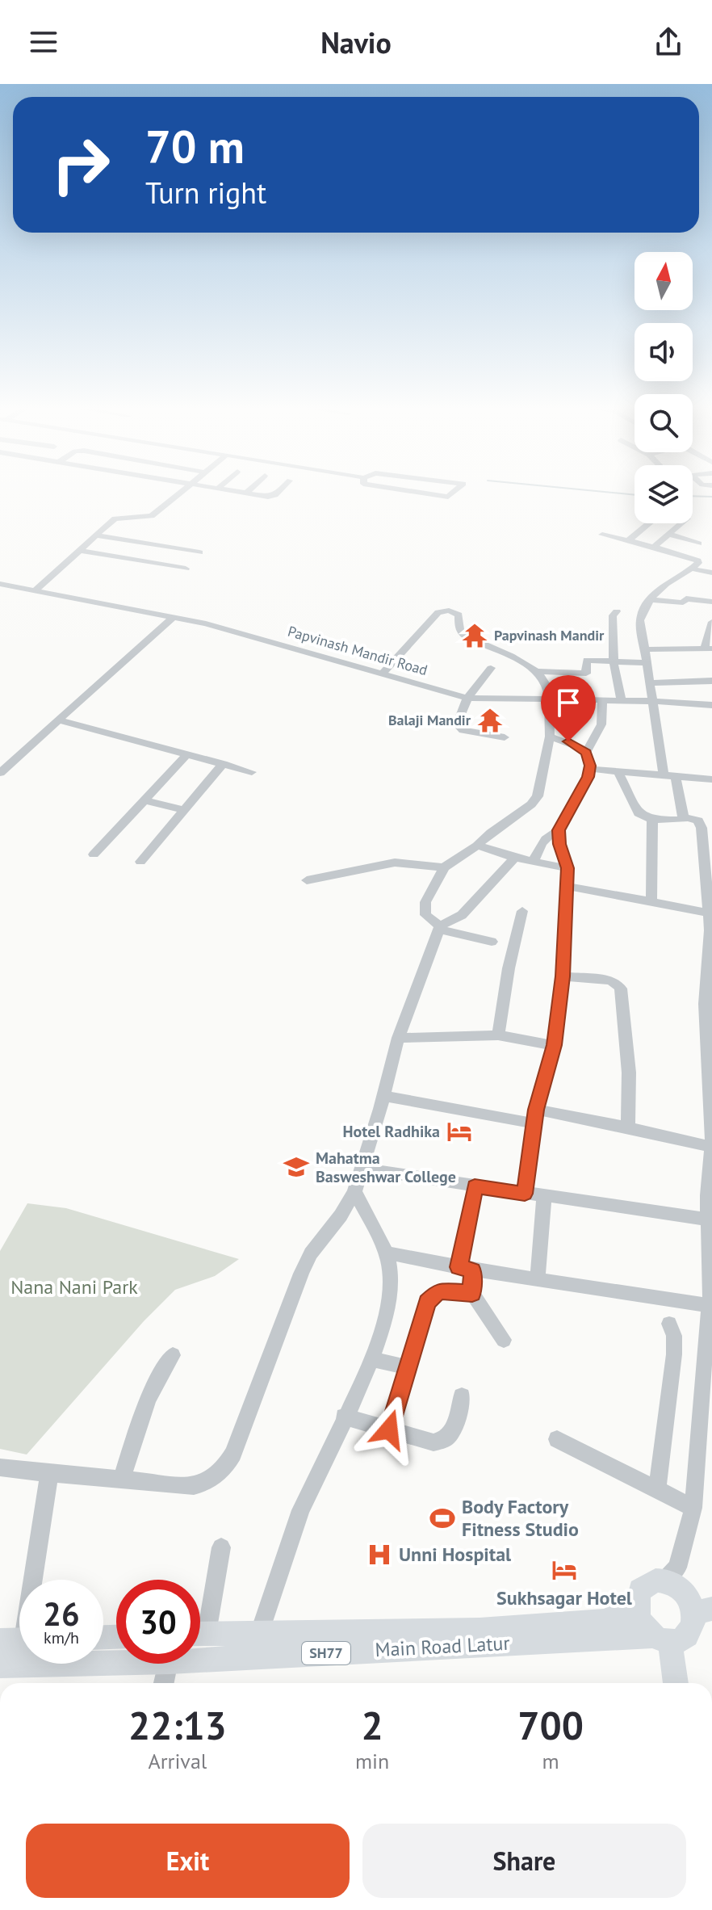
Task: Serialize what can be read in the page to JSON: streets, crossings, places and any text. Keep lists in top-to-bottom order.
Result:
{
  "streets": {
    "main road": ["Main Road Latur", "SH77"],
    "street": ["Papvinash Mandir Road"]
  },
  "crossings": [
    ["Main Road Latur", "SH77"]
  ],
  "parks": ["Nana Nani Park"],
  "places": {
    "temple": ["Papvinash Mandir", "Balaji Mandir"],
    "hotel": ["Hotel Radhika", "Sukhsagar Hotel"],
    "school or university": ["Mahatma Basweshwar College"],
    "sports": ["Body Factory Fitness Studio"],
    "hospital": ["Unni Hospital"]
  },
  "north": "top",
  "page": {
    "header": "Navio",
    "turn": ["70 m", "Turn right"],
    "speed": "26 km/h",
    "limit": "30",
    "eta": [
      "22:13",
      "Arrival",
      "2",
      "min",
      "700",
      "m"
    ],
    "buttons": ["Exit", "Share"]
  }
}
